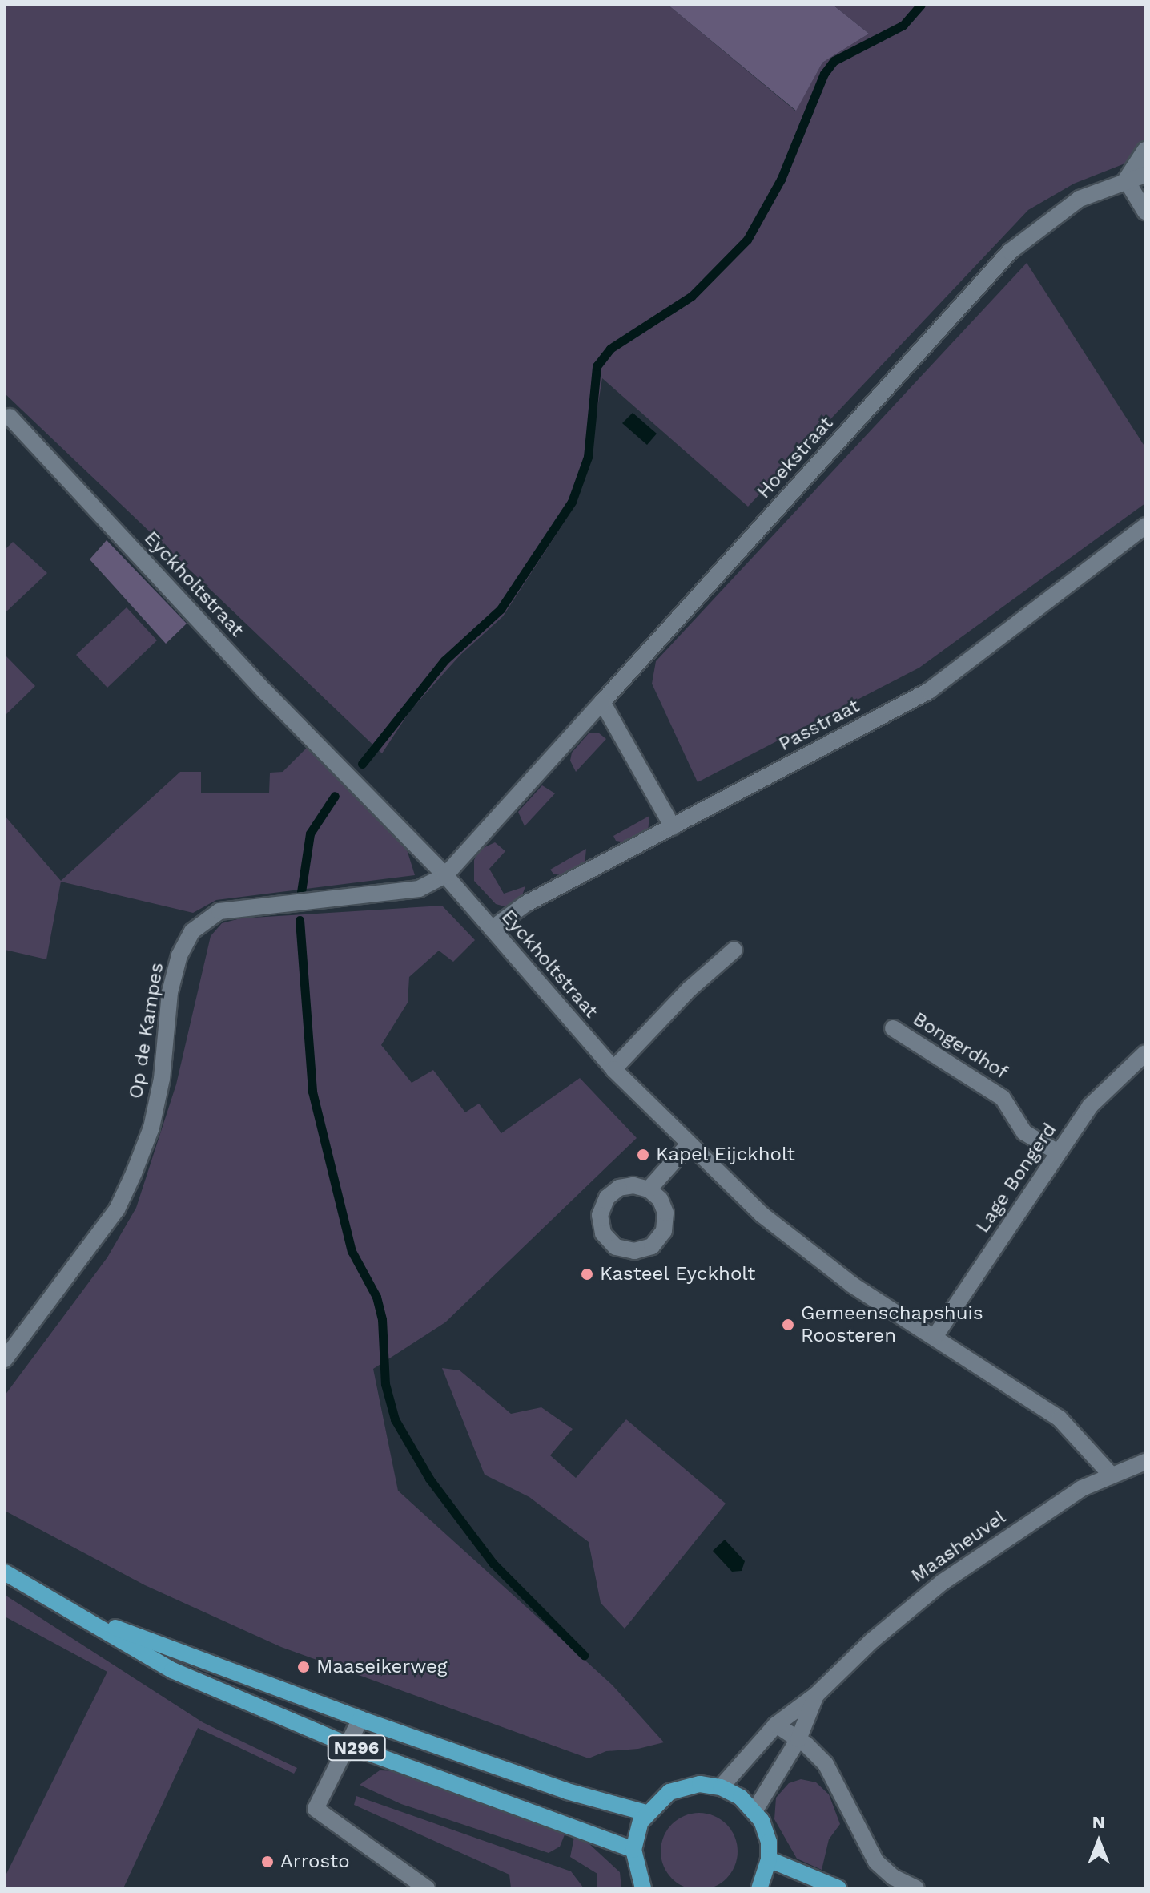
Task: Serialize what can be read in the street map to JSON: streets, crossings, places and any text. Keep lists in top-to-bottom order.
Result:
{
  "streets": {
    "main road": ["N296"],
    "street": [
      "Hoekstraat",
      "Eyckholtstraat",
      "Passtraat",
      "Op de Kampes",
      "Bongerdhof",
      "Lage Bongerd",
      "Maasheuvel"
    ]
  },
  "crossings": [
    ["Hoekstraat", "Eyckholtstraat"],
    ["Hoekstraat", "Op de Kampes"],
    ["Eyckholtstraat", "Passtraat"],
    ["Eyckholtstraat", "Op de Kampes"],
    ["Eyckholtstraat", "Lage Bongerd"],
    ["Eyckholtstraat", "Maasheuvel"],
    ["Bongerdhof", "Lage Bongerd"]
  ],
  "places": [
    "Kapel Eijckholt",
    "Kasteel Eyckholt",
    "Gemeenschapshuis Roosteren",
    "Maaseikerweg",
    "Arrosto"
  ],
  "north": "top"
}
